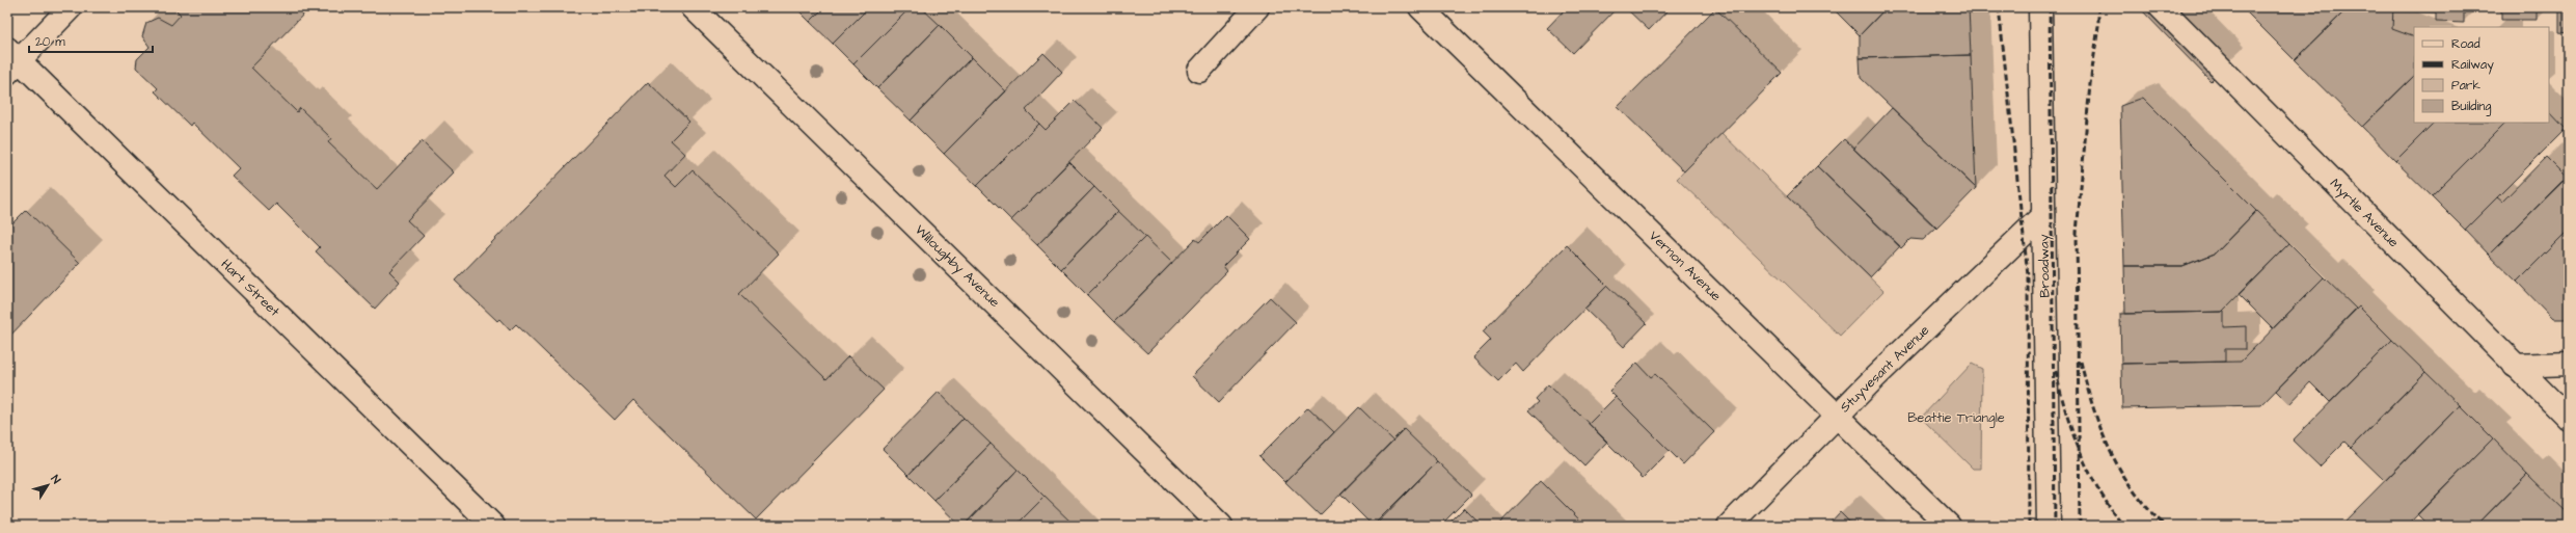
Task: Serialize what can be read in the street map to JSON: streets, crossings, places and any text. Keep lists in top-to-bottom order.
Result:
{
  "streets": {
    "street": [
      "Myrtle Avenue",
      "Willoughby Avenue",
      "Vernon Avenue",
      "Broadway",
      "Hart Street",
      "Stuyvesant Avenue"
    ]
  },
  "crossings": [
    ["Vernon Avenue", "Stuyvesant Avenue"],
    ["Broadway", "Stuyvesant Avenue"]
  ],
  "parks": ["Beattie Triangle"],
  "legend": [
    "Road",
    "Railway",
    "Park",
    "Building"
  ],
  "scale_bar": "20 m",
  "north": "top right"
}
